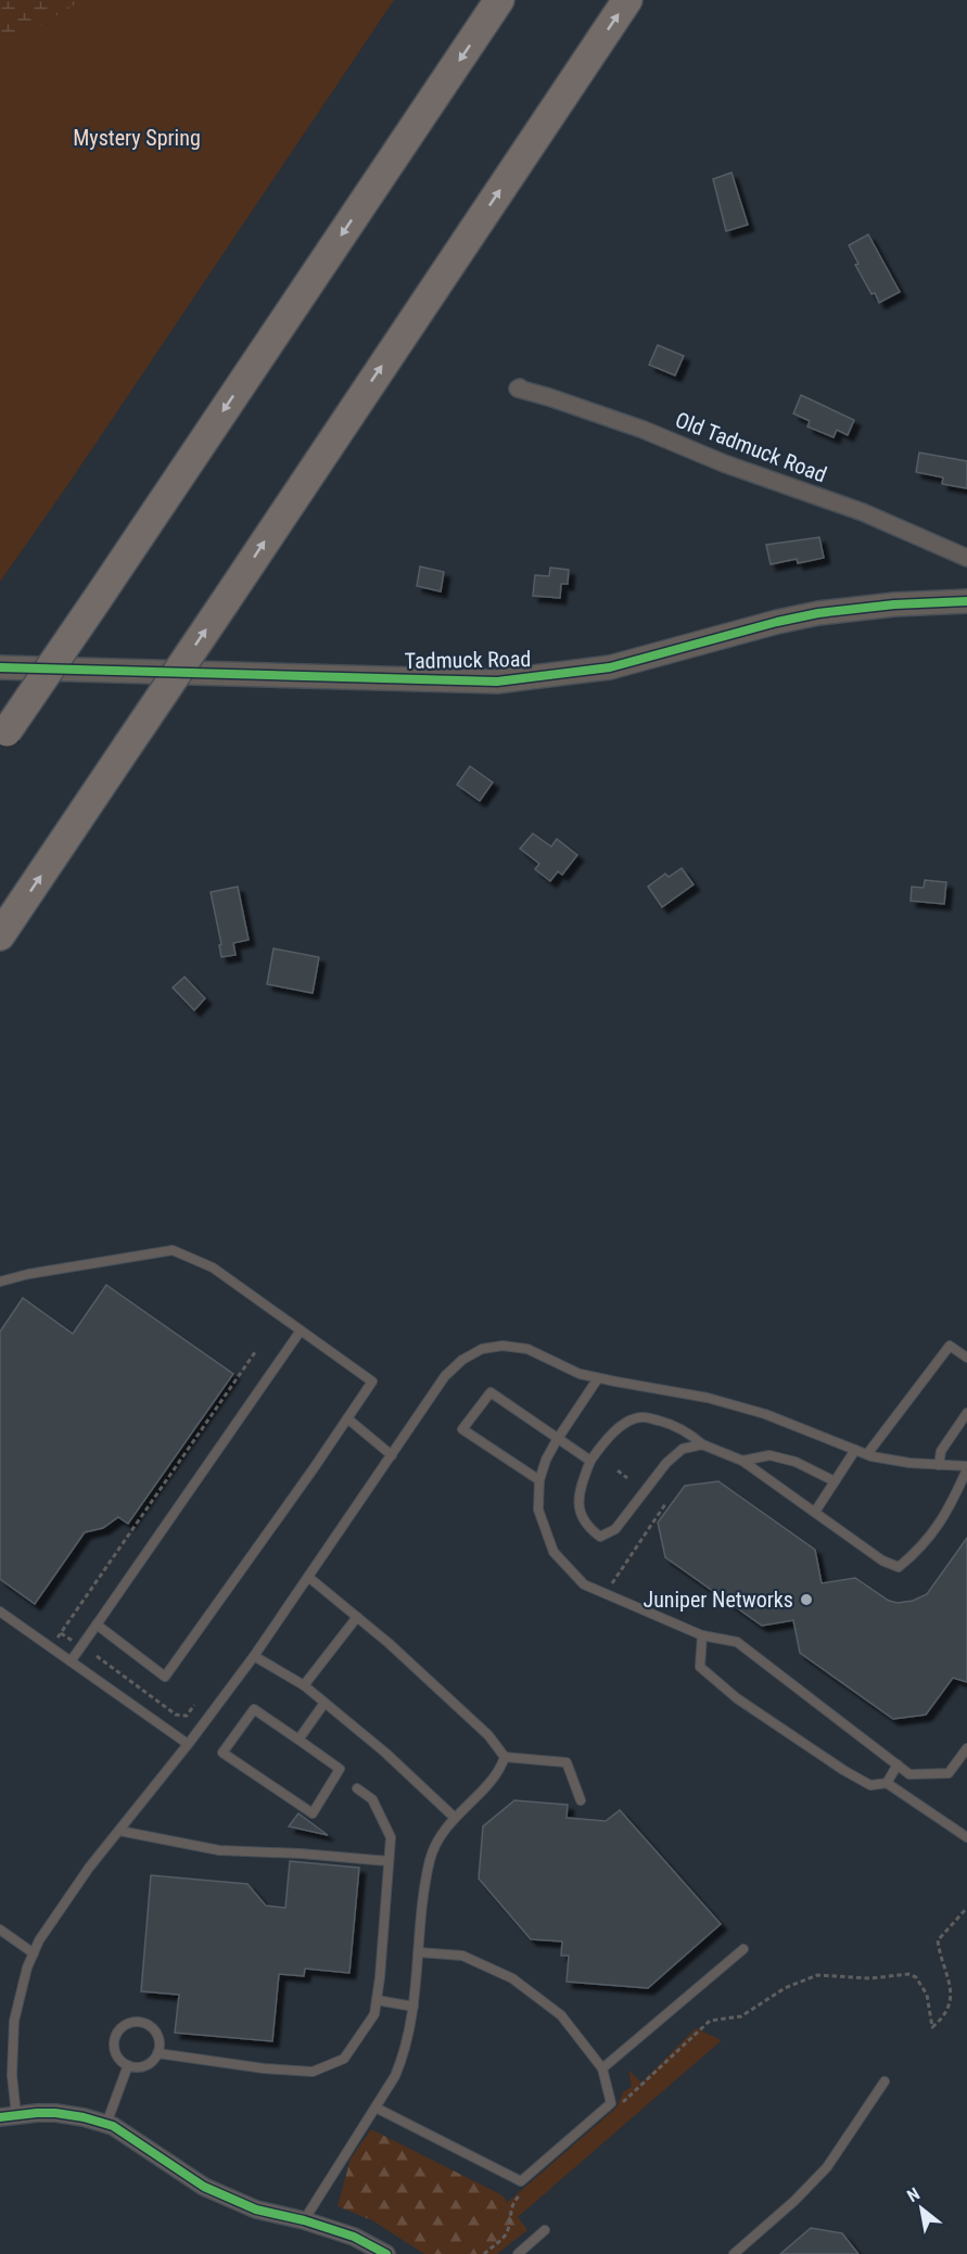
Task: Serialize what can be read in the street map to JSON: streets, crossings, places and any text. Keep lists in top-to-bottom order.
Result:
{
  "streets": {
    "street": ["Old Tadmuck Road", "Tadmuck Road"]
  },
  "parks": ["Mystery Spring"],
  "places": ["Juniper Networks"],
  "north": "top left"
}
